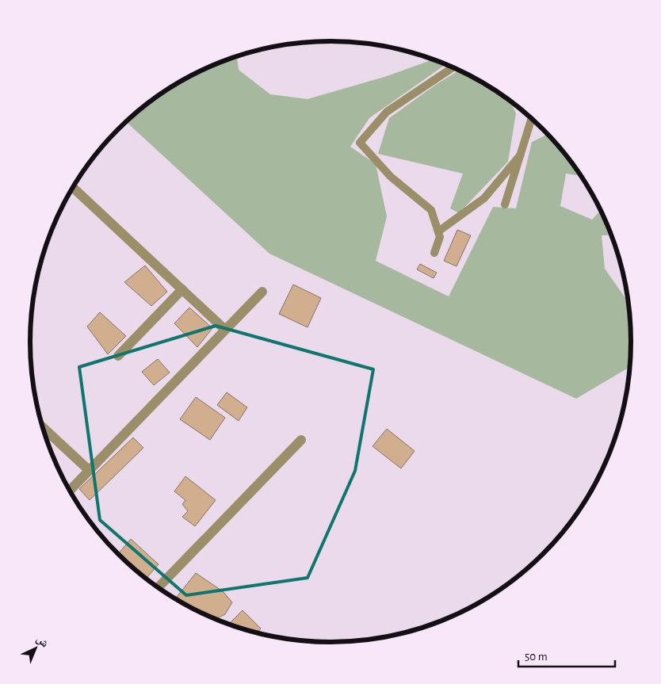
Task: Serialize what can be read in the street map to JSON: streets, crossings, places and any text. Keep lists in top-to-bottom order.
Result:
{
  "scale_bar": "50 m",
  "north": "top right"
}
